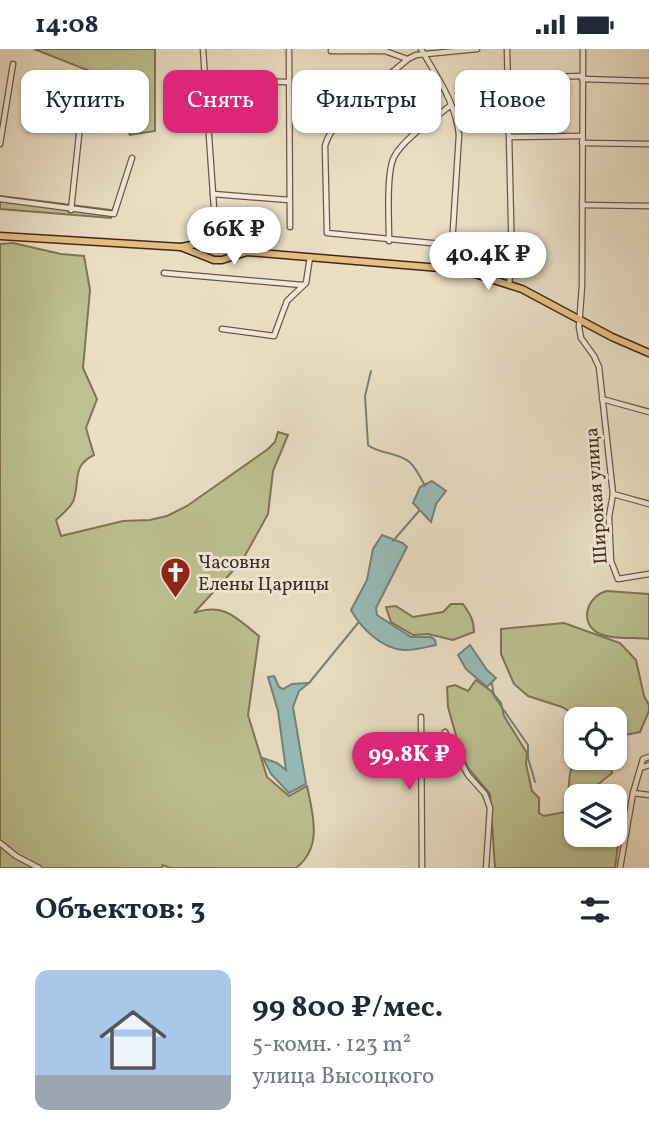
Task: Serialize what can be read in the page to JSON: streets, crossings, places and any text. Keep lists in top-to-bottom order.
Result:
{
  "streets": {
    "street": ["Широкая улица"]
  },
  "places": {
    "church": ["Часовня Елены Царицы"]
  },
  "page": {
    "status": "14:08",
    "chip": [
      "Купить",
      "Снять",
      "Фильтры",
      "Новое"
    ],
    "price": ["66K ₽", "40.4K ₽", "99.8K ₽"],
    "heading": "Объектов: 3",
    "list": [
      {
        "name": "99 800 ₽/мес.",
        "note": "5-комн. · 123 m² · улица Высоцкого"
      }
    ]
  }
}
